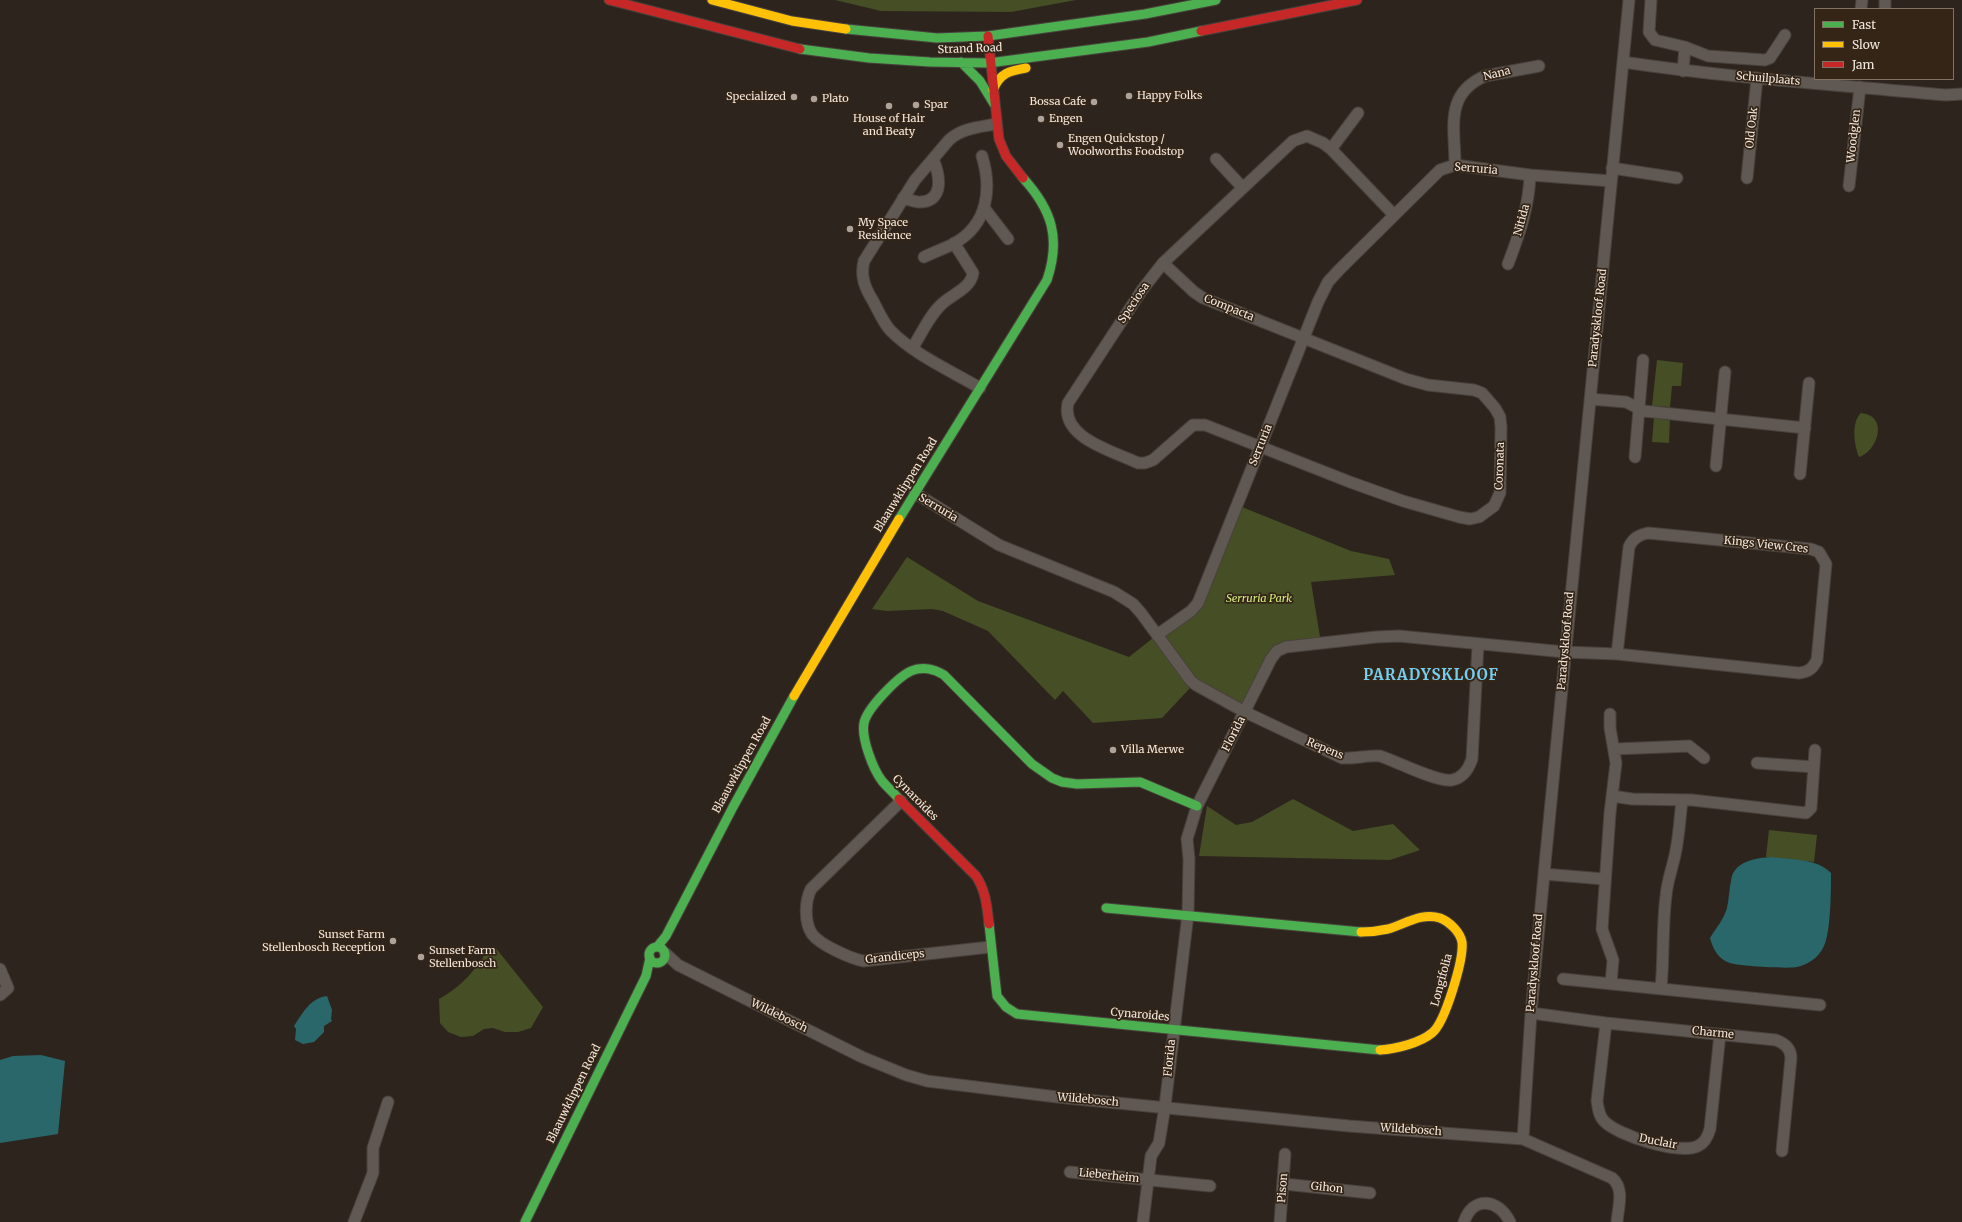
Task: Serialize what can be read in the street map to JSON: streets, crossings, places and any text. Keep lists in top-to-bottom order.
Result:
{
  "streets": {
    "street": [
      "Strand Road",
      "Nana",
      "Schuilplaats",
      "Old Oak",
      "Woodglen",
      "Serruria",
      "Nitida",
      "Speciosa",
      "Compacta",
      "Paradyskloof Road",
      "Coronata",
      "Blaauwklippen Road",
      "Kings View Cres",
      "Florida",
      "Repens",
      "Cynaroides",
      "Grandiceps",
      "Longifolia",
      "Wildebosch",
      "Charme",
      "Duclair",
      "Lieberheim",
      "Pison",
      "Gihon"
    ]
  },
  "crossings": [
    ["Strand Road", "Blaauwklippen Road"],
    ["Nana", "Serruria"],
    ["Schuilplaats", "Old Oak"],
    ["Schuilplaats", "Woodglen"],
    ["Schuilplaats", "Paradyskloof Road"],
    ["Serruria", "Nitida"],
    ["Serruria", "Speciosa"],
    ["Serruria", "Compacta"],
    ["Serruria", "Paradyskloof Road"],
    ["Serruria", "Coronata"],
    ["Serruria", "Blaauwklippen Road"],
    ["Serruria", "Repens"],
    ["Speciosa", "Compacta"],
    ["Speciosa", "Coronata"],
    ["Compacta", "Coronata"],
    ["Paradyskloof Road", "Kings View Cres"],
    ["Paradyskloof Road", "Florida"],
    ["Paradyskloof Road", "Wildebosch"],
    ["Paradyskloof Road", "Charme"],
    ["Blaauwklippen Road", "Wildebosch"],
    ["Kings View Cres", "Florida"],
    ["Florida", "Repens"],
    ["Florida", "Cynaroides"],
    ["Florida", "Longifolia"],
    ["Florida", "Wildebosch"],
    ["Florida", "Lieberheim"],
    ["Cynaroides", "Grandiceps"],
    ["Cynaroides", "Longifolia"],
    ["Wildebosch", "Lieberheim"],
    ["Charme", "Duclair"],
    ["Pison", "Gihon"]
  ],
  "districts": ["PARADYSKLOOF"],
  "parks": ["Serruria Park"],
  "places": [
    "Happy Folks",
    "Specialized",
    "Plato",
    "Bossa Cafe",
    "Spar",
    "House of Hair and Beaty",
    "Engen",
    "Engen Quickstop / Woolworths Foodstop",
    "My Space Residence",
    "Villa Merwe",
    "Sunset Farm Stellenbosch Reception",
    "Sunset Farm Stellenbosch"
  ],
  "legend": ["Fast", "Slow", "Jam"]
}
